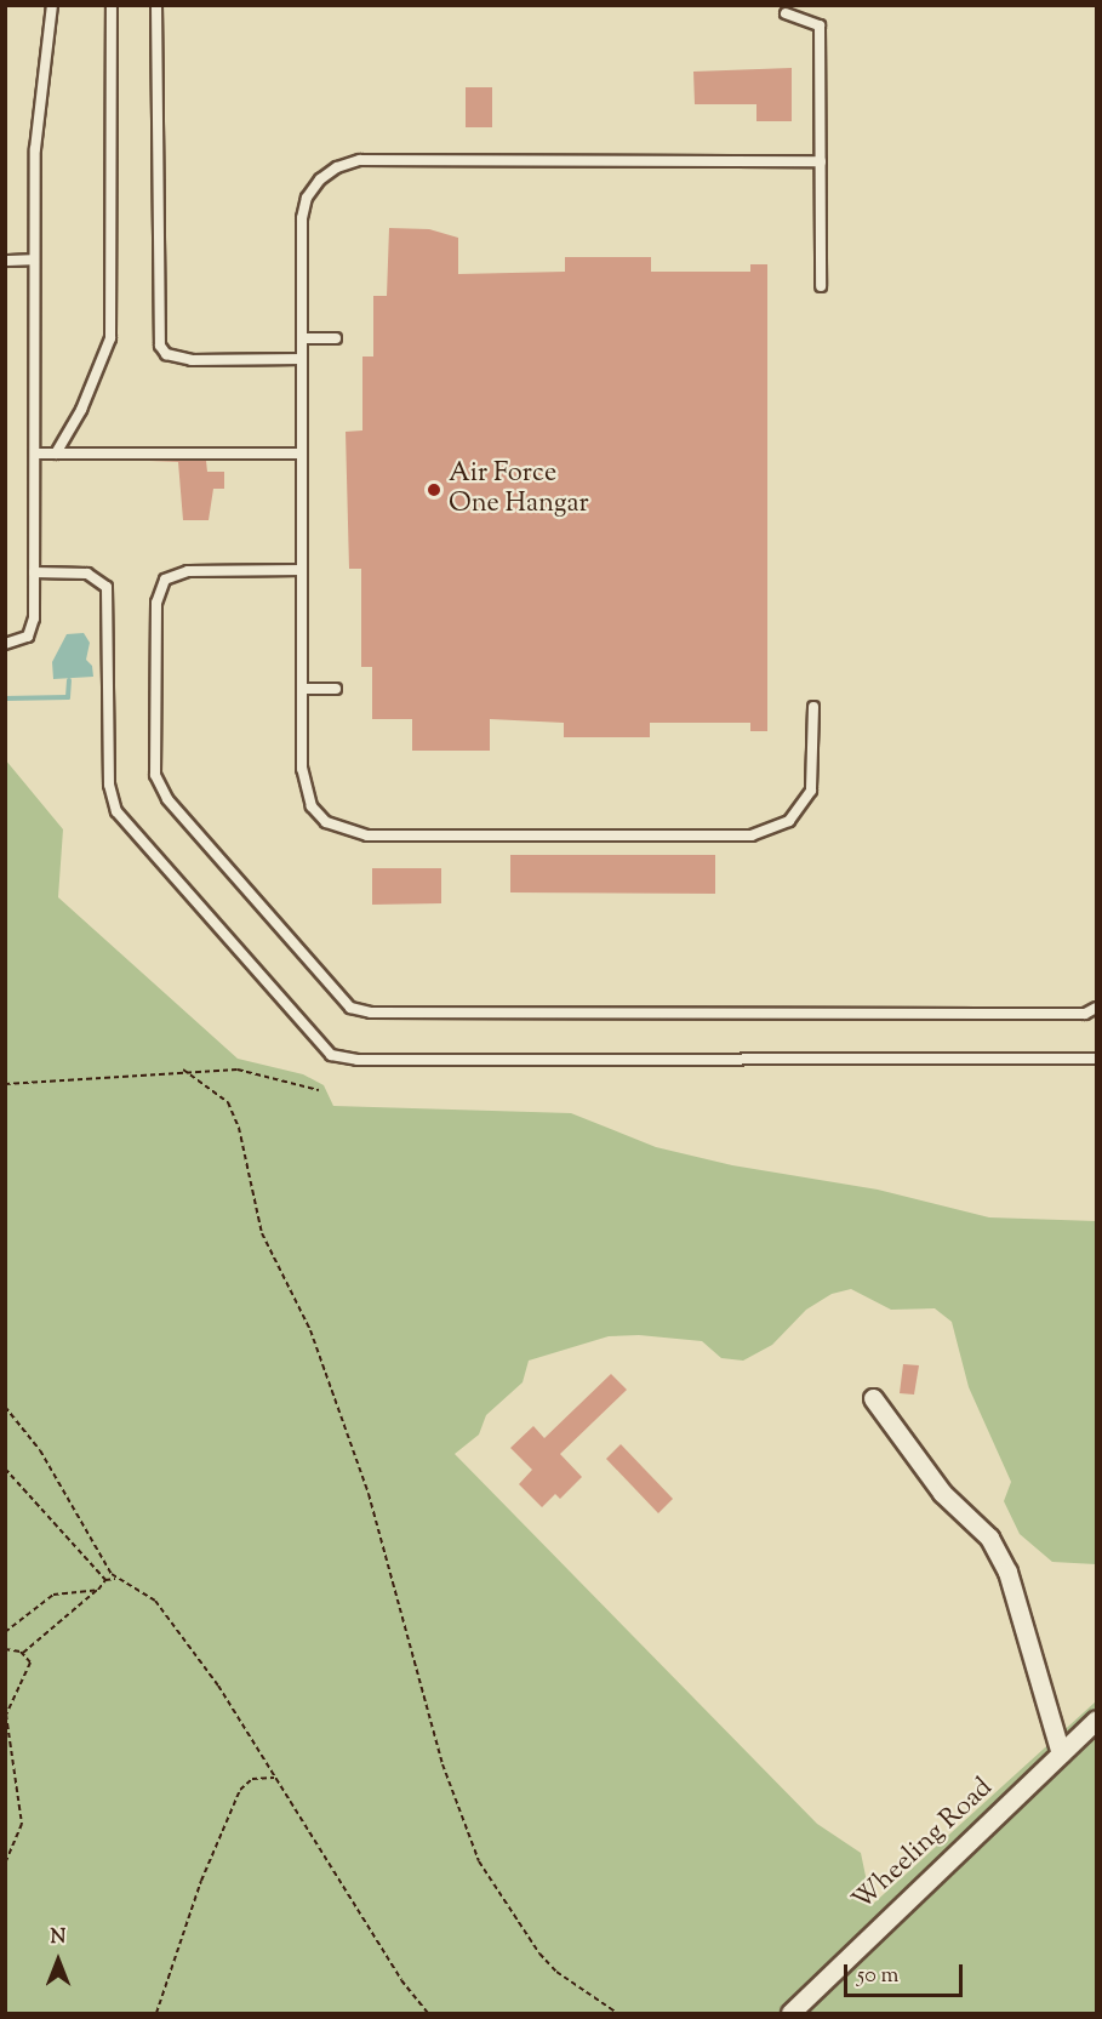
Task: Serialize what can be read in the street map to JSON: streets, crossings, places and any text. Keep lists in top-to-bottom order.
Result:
{
  "streets": {
    "street": ["Wheeling Road"]
  },
  "places": ["Air Force One Hangar"],
  "scale_bar": "50 m",
  "north": "top"
}
